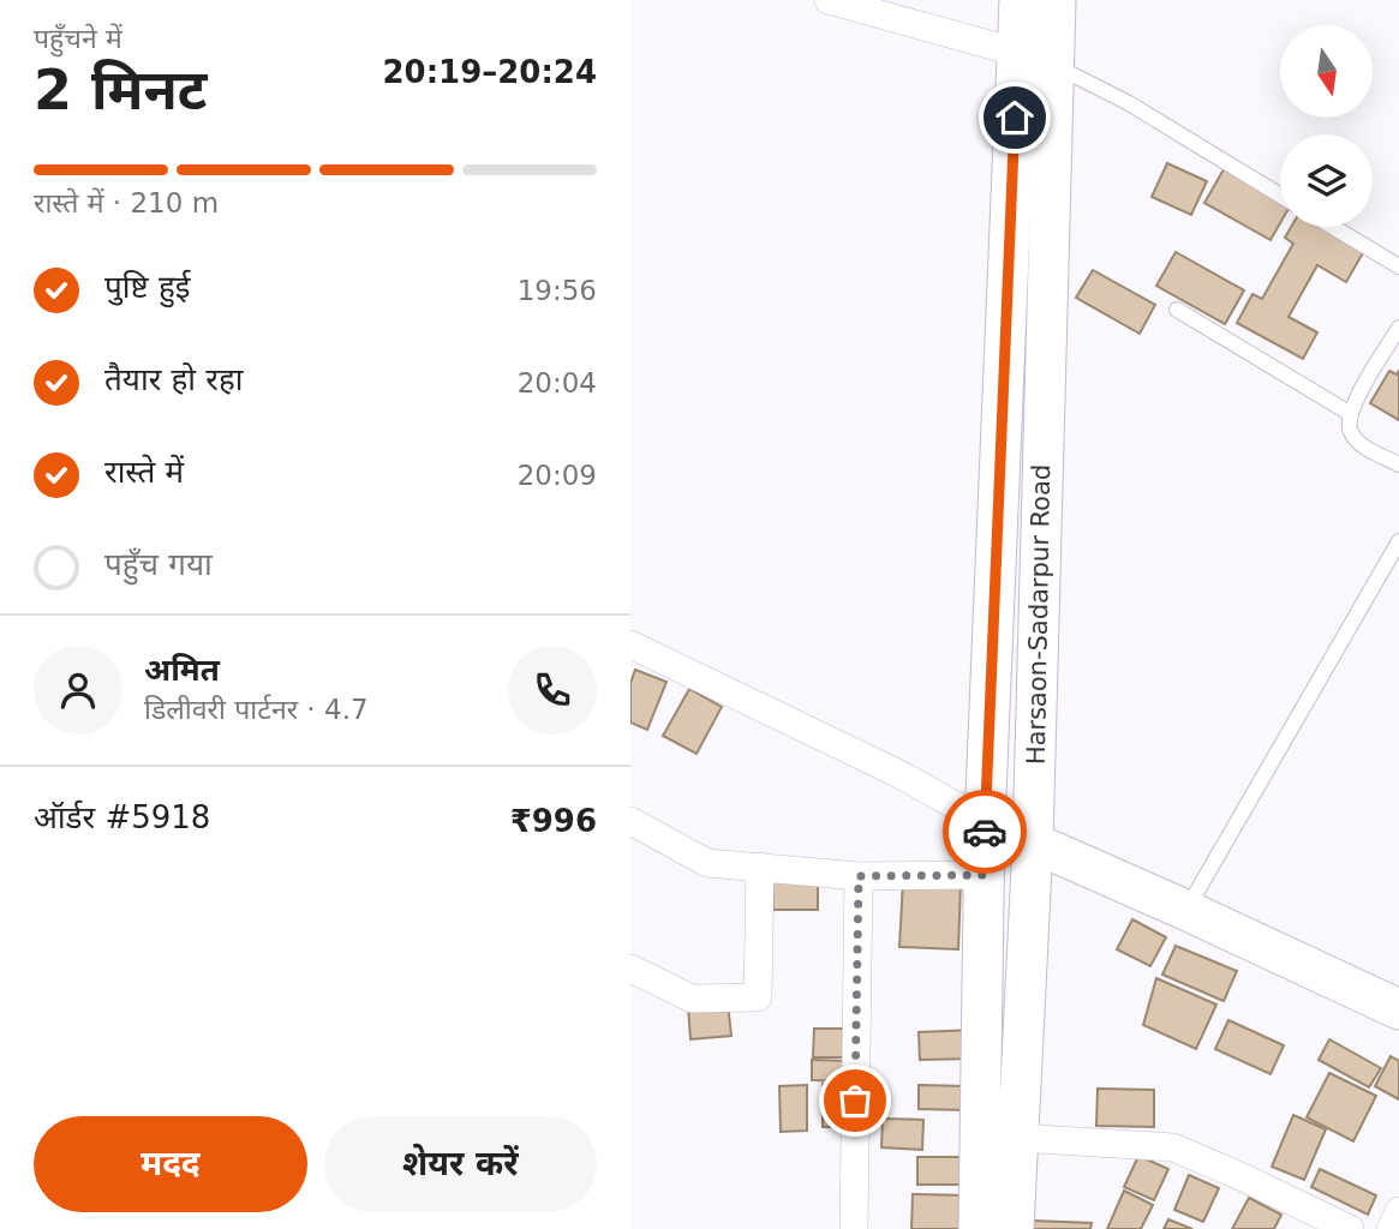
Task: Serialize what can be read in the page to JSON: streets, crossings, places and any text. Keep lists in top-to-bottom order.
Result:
{
  "streets": {
    "street": ["Harsaon-Sadarpur Road"]
  },
  "north": "bottom",
  "page": {
    "heading": ["2 मिनट", "पहुँचने में", "20:19–20:24"],
    "panel": [
      "अमित",
      "डिलीवरी पार्टनर · 4.7",
      "ऑर्डर #5918",
      "₹996"
    ],
    "bar": "रास्ते में · 210 m",
    "list": [
      ["पुष्टि हुई", "19:56"],
      ["तैयार हो रहा", "20:04"],
      ["रास्ते में", "20:09"],
      "पहुँच गया"
    ],
    "buttons": ["मदद", "शेयर करें"]
  }
}
